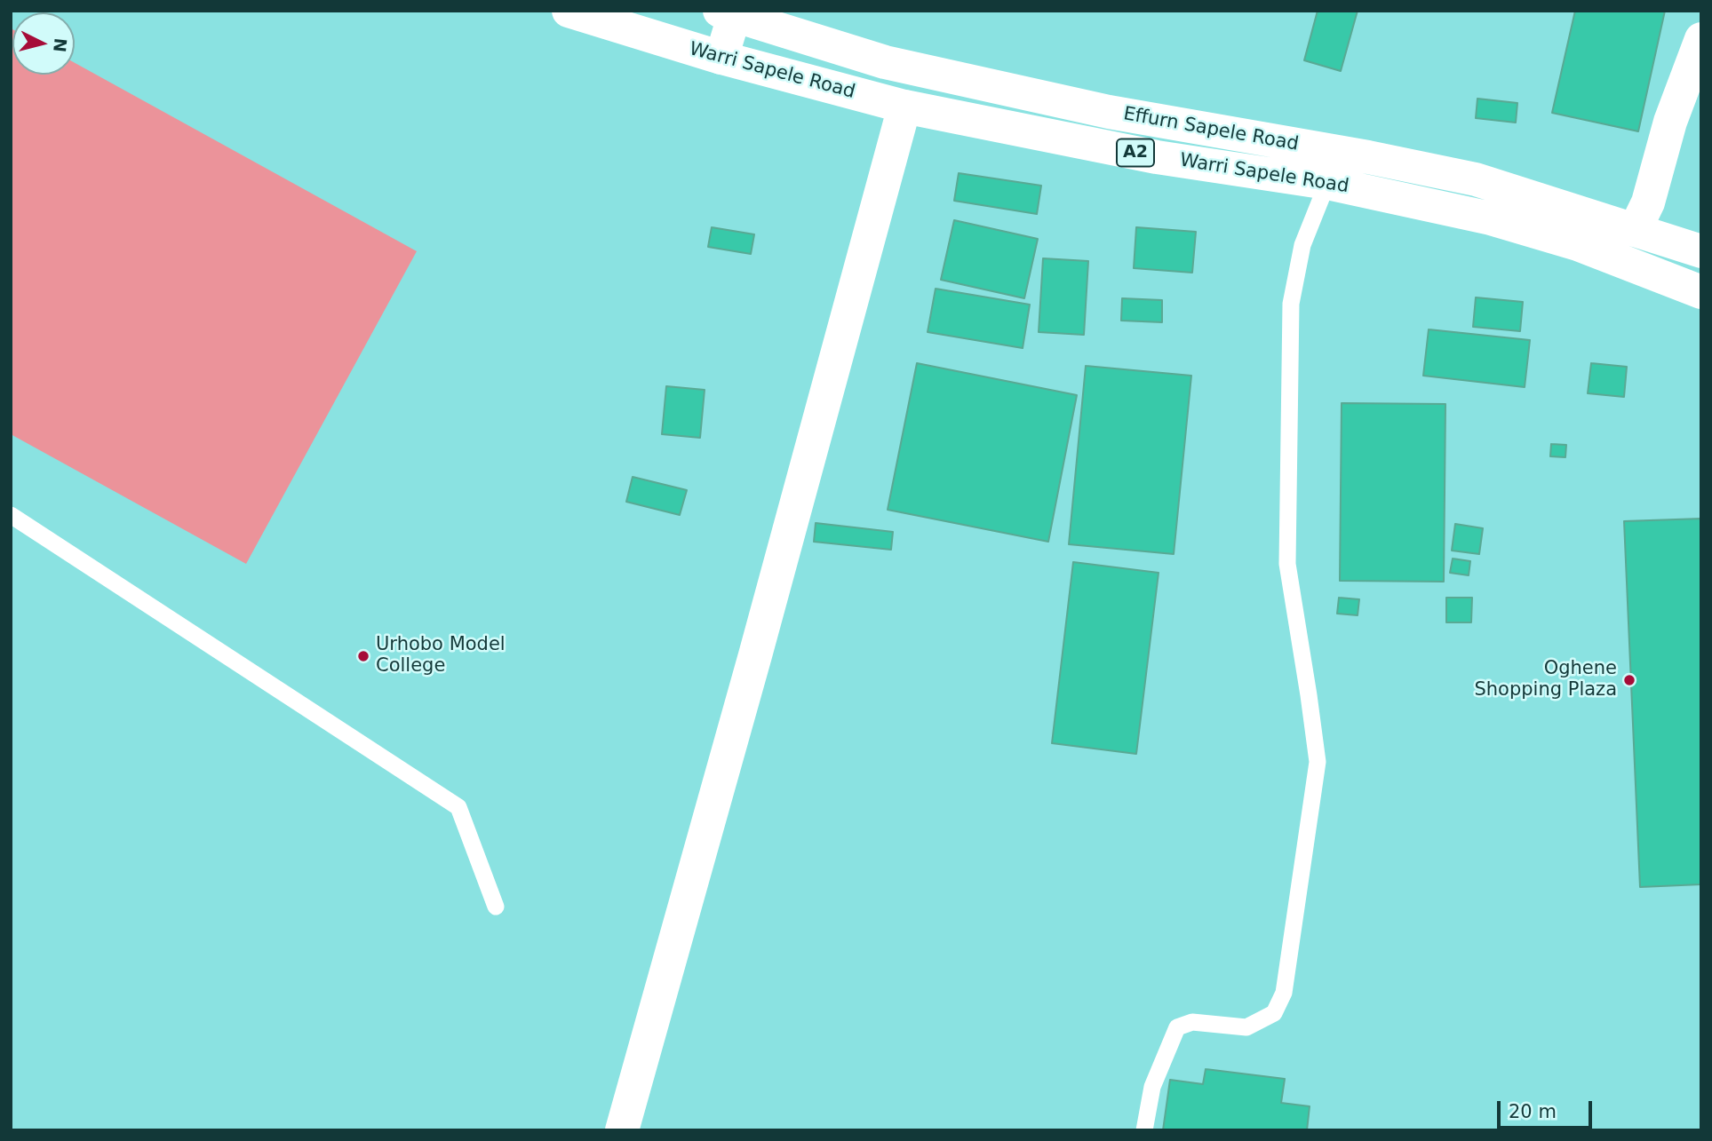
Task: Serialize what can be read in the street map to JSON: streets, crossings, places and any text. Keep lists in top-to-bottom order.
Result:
{
  "streets": {
    "main road": ["Warri Sapele Road", "Effurn Sapele Road", "A2"]
  },
  "places": ["Urhobo Model College", "Oghene Shopping Plaza"],
  "scale_bar": "20 m",
  "north": "right"
}
